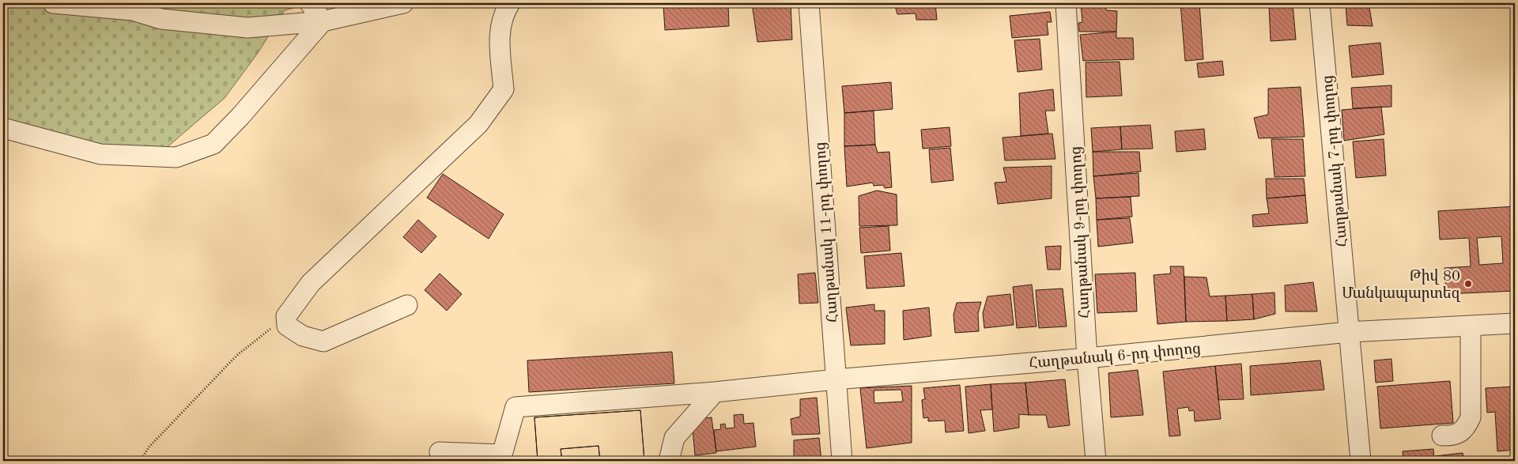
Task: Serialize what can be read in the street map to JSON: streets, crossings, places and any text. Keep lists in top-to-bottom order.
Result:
{
  "streets": {
    "street": [
      "Հաղթանակ 7-րդ փողոց",
      "Հաղթանակ 11-րդ փողոց",
      "Հաղթանակ 9-րդ փողոց",
      "Հաղթանակ 6-րդ փողոց"
    ]
  },
  "crossings": [
    ["Հաղթանակ 7-րդ փողոց", "Հաղթանակ 6-րդ փողոց"],
    ["Հաղթանակ 11-րդ փողոց", "Հաղթանակ 6-րդ փողոց"],
    ["Հաղթանակ 9-րդ փողոց", "Հաղթանակ 6-րդ փողոց"]
  ],
  "places": ["Թիվ 80 Մանկապարտեզ"]
}
